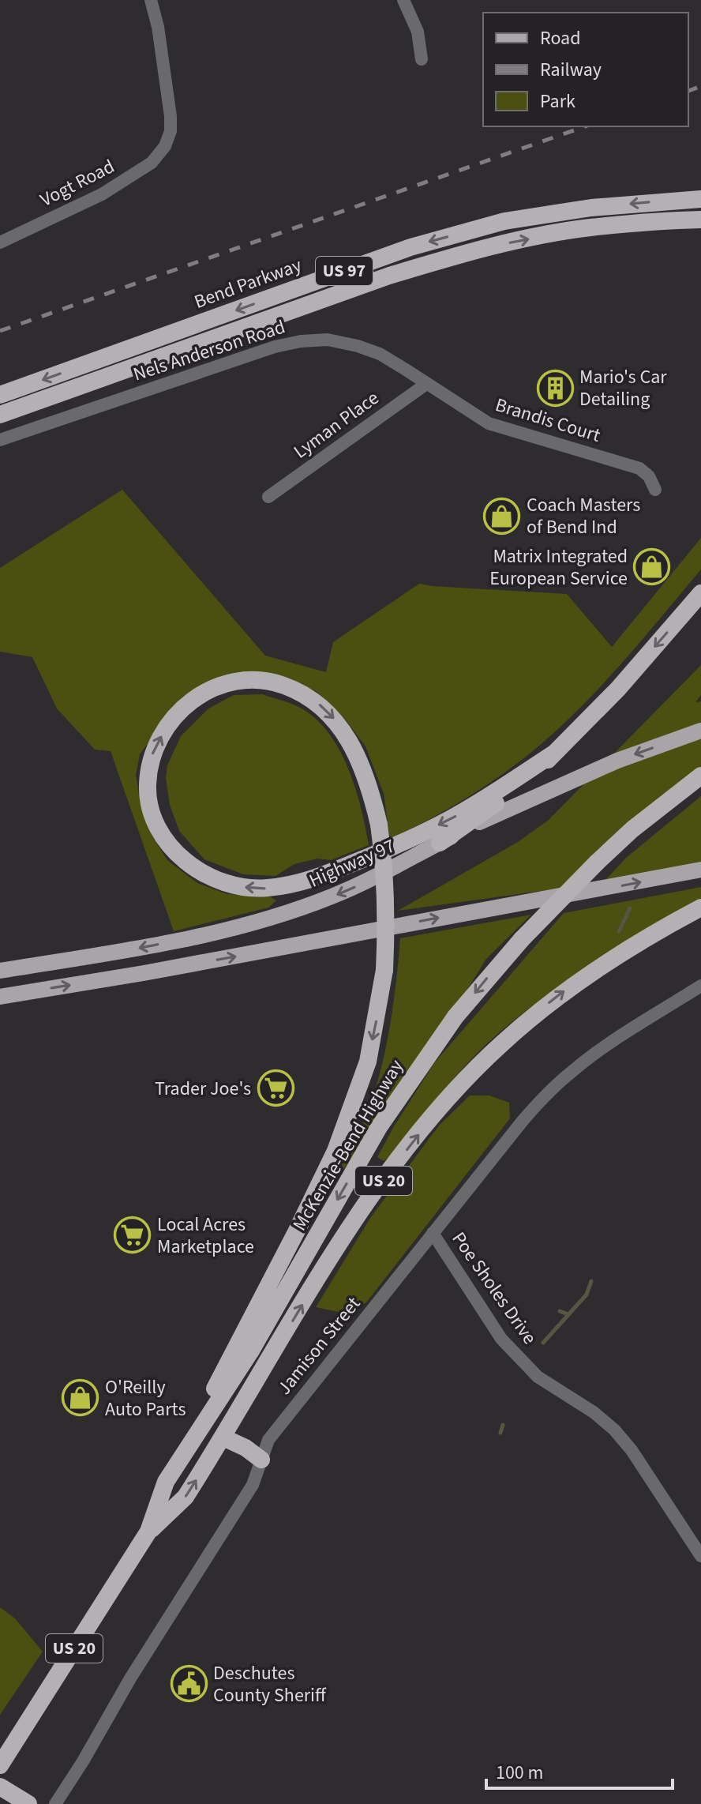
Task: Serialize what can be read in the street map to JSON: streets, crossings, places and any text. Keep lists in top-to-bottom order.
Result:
{
  "streets": {
    "highway": [
      "US 97",
      "Bend Parkway",
      "McKenzie-Bend Highway",
      "US 20"
    ],
    "main road": ["Highway 97"],
    "street": [
      "Vogt Road",
      "Nels Anderson Road",
      "Brandis Court",
      "Lyman Place",
      "Poe Sholes Drive",
      "Jamison Street"
    ]
  },
  "crossings": [
    ["Nels Anderson Road", "Brandis Court"],
    ["Nels Anderson Road", "Lyman Place"],
    ["Brandis Court", "Lyman Place"],
    ["Poe Sholes Drive", "Jamison Street"]
  ],
  "places": {
    "building": ["Mario's Car Detailing"],
    "shop": ["Coach Masters of Bend Ind", "Matrix Integrated European Service", "O'Reilly Auto Parts"],
    "supermarket": ["Trader Joe's", "Local Acres Marketplace"],
    "public building": ["Deschutes County Sheriff"]
  },
  "legend": ["Road", "Railway", "Park"],
  "scale_bar": "100 m"
}
